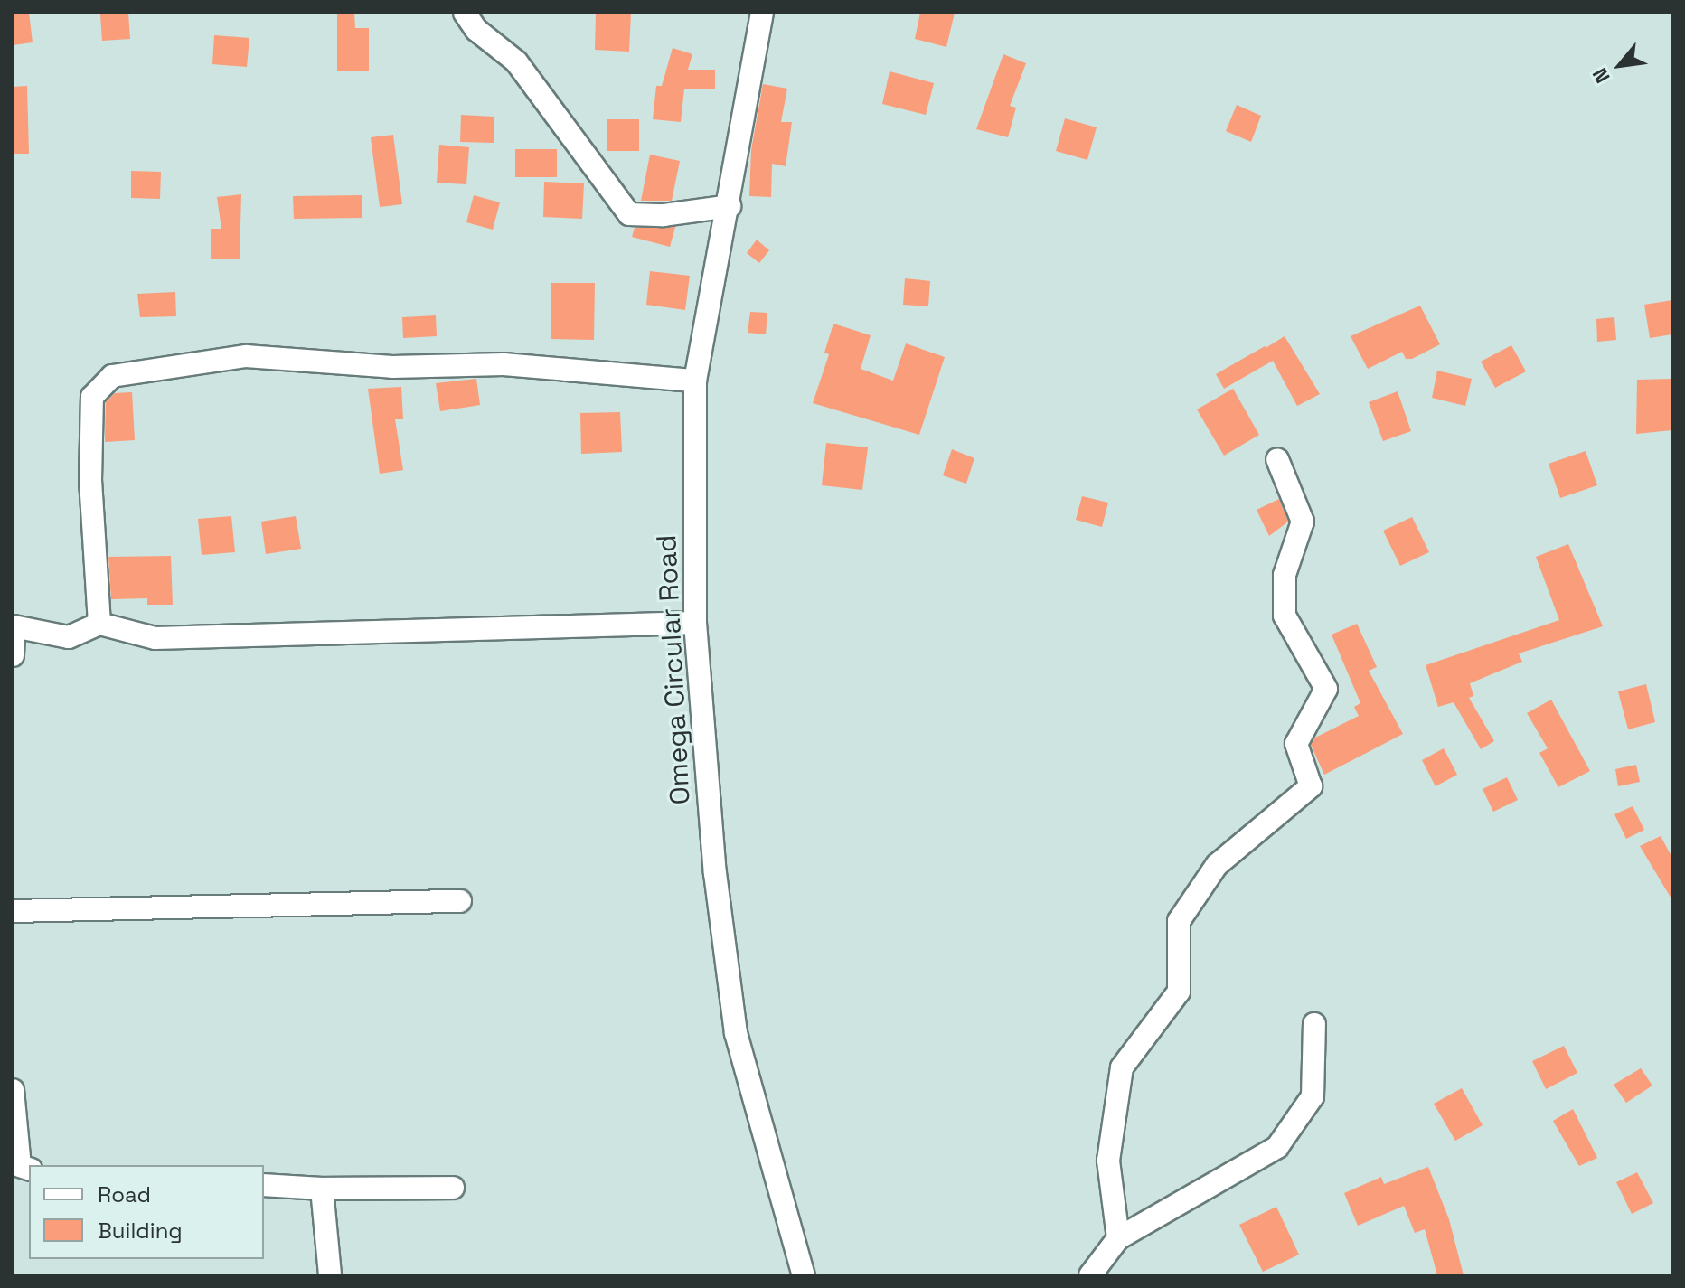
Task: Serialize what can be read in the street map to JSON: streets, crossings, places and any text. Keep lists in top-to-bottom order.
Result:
{
  "streets": {
    "street": ["Omega Circular Road"]
  },
  "legend": ["Road", "Building"],
  "north": "bottom left"
}
